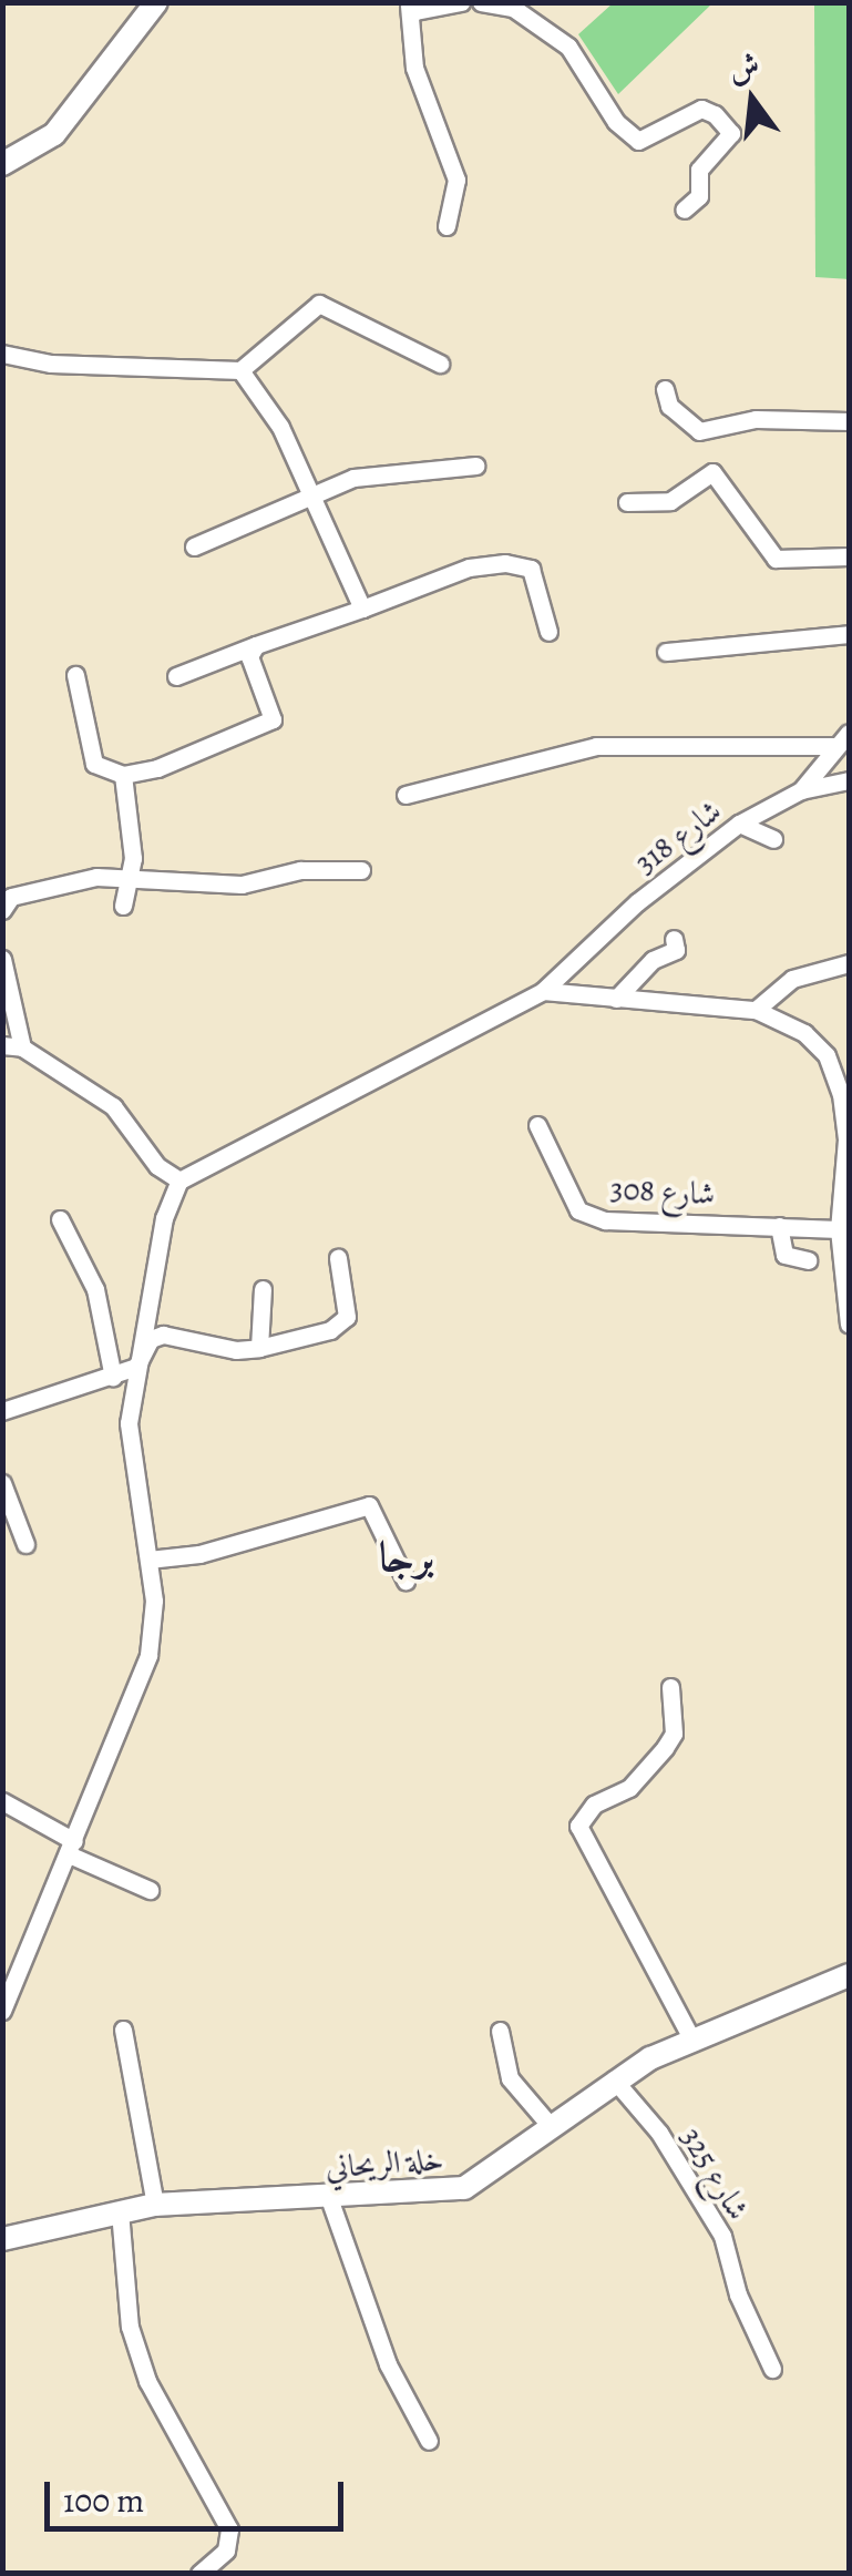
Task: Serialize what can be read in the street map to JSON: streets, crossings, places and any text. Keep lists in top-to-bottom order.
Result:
{
  "streets": {
    "main road": ["خلة الريحاني"],
    "street": ["شارع 318", "شارع 308", "شارع 325"]
  },
  "crossings": [
    ["خلة الريحاني", "شارع 325"]
  ],
  "districts": ["برجا"],
  "scale_bar": "100 m",
  "north": "top"
}
